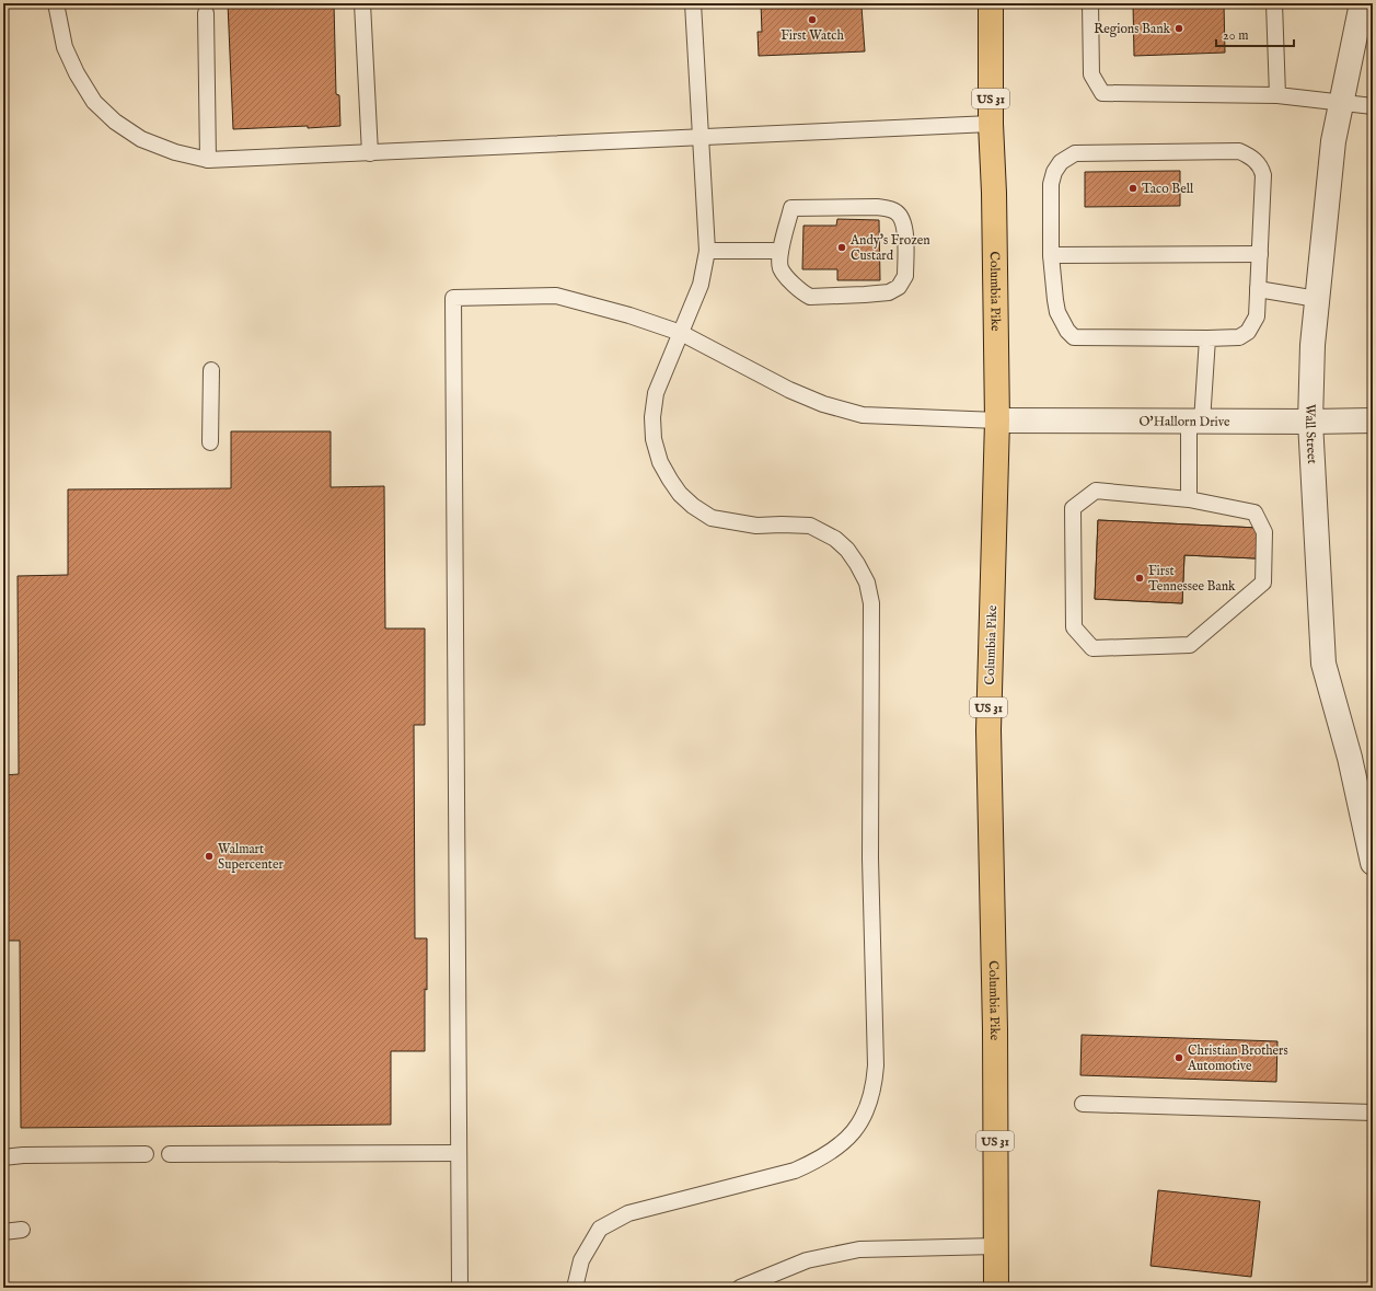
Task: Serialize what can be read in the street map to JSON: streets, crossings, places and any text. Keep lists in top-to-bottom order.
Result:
{
  "streets": {
    "main road": ["US 31", "Columbia Pike"],
    "street": ["O'Hallorn Drive", "Wall Street"]
  },
  "crossings": [
    ["Columbia Pike", "O'Hallorn Drive"],
    ["O'Hallorn Drive", "Wall Street"]
  ],
  "places": [
    "First Watch",
    "Regions Bank",
    "Taco Bell",
    "Andy's Frozen Custard",
    "First Tennessee Bank",
    "Walmart Supercenter",
    "Christian Brothers Automotive"
  ],
  "scale_bar": "20 m"
}
